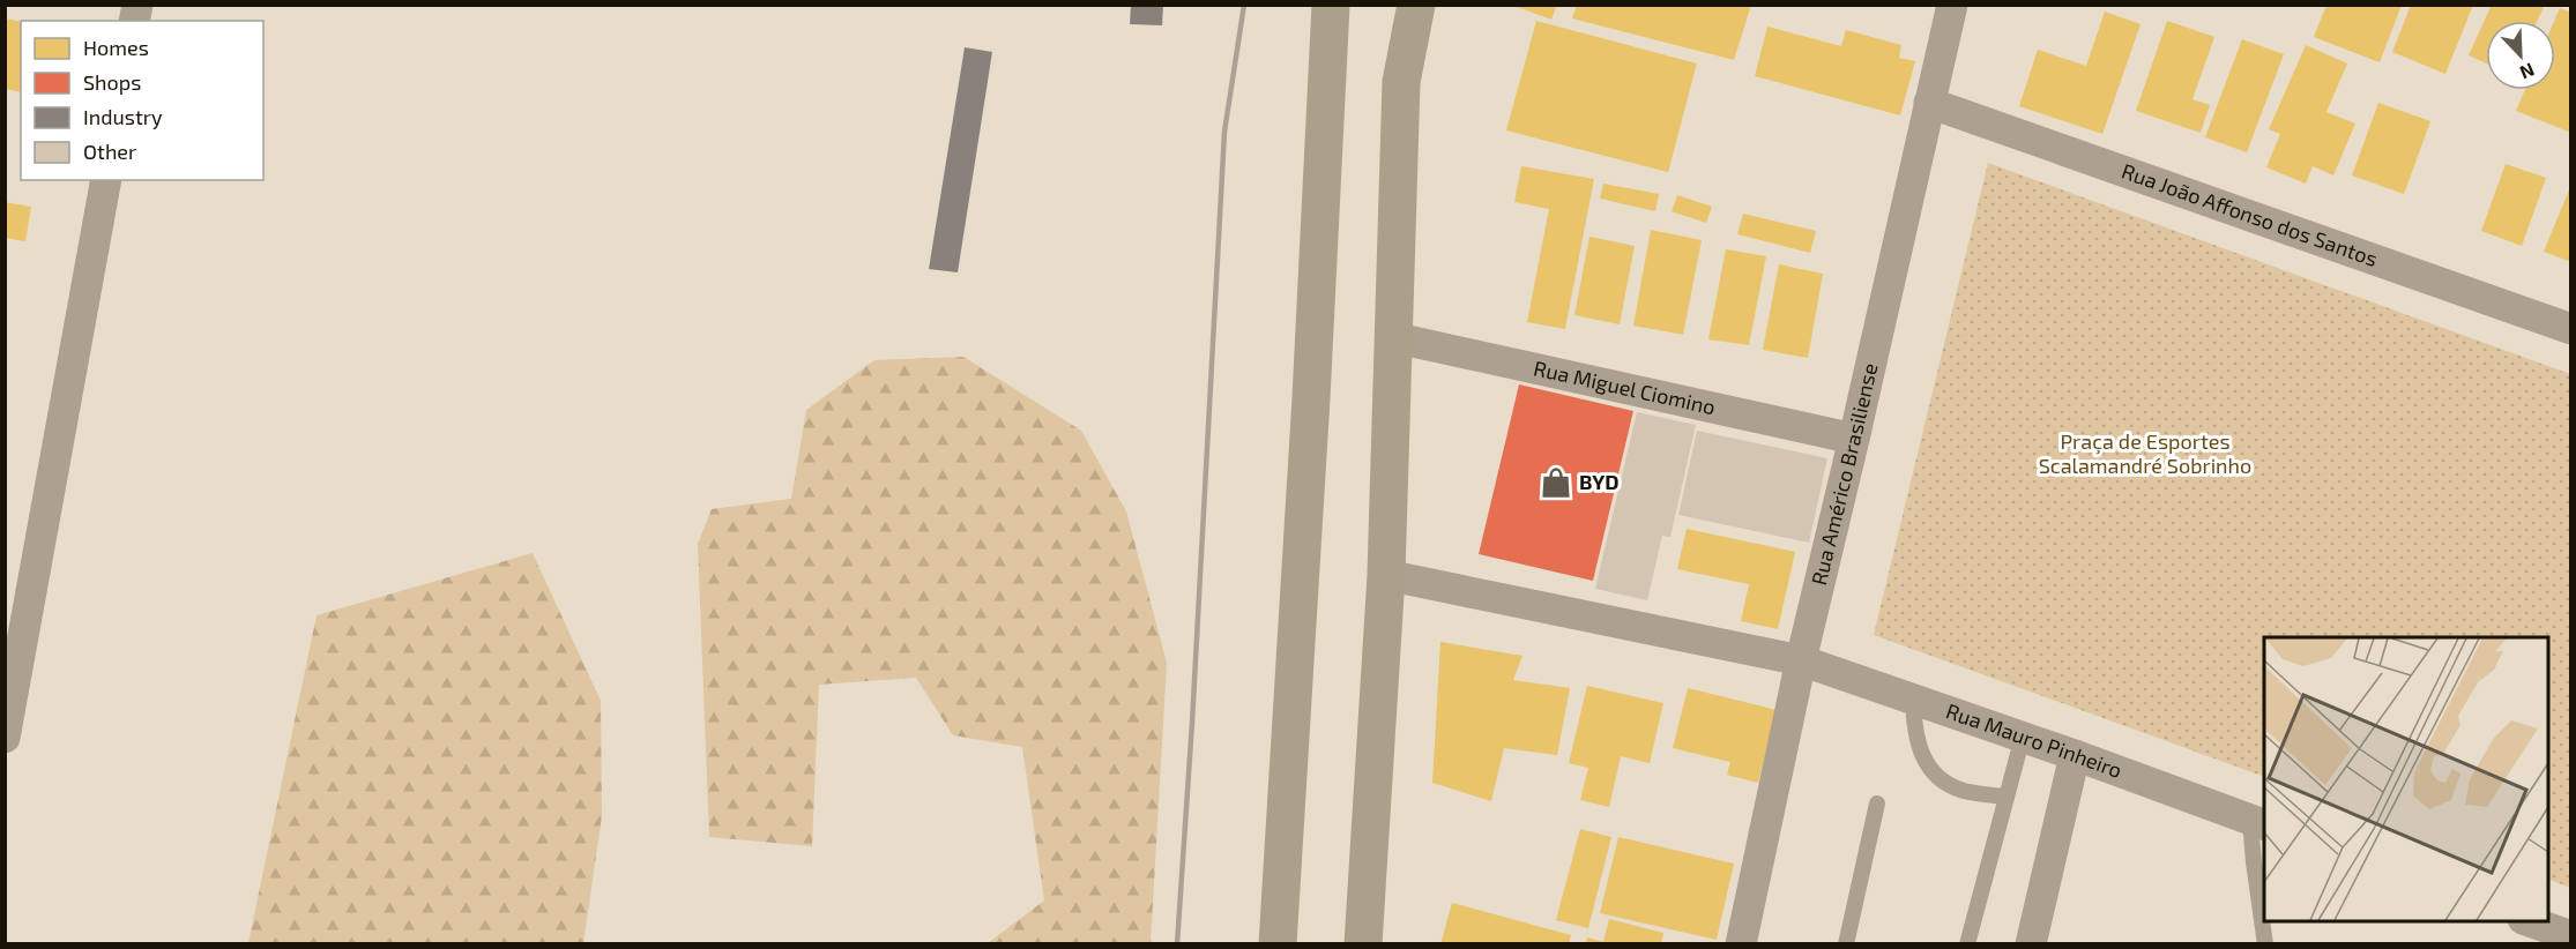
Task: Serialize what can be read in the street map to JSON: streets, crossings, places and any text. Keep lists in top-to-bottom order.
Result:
{
  "streets": {
    "street": [
      "Rua João Affonso dos Santos",
      "Rua Miguel Ciomino",
      "Rua Américo Brasiliense",
      "Rua Mauro Pinheiro"
    ]
  },
  "crossings": [
    ["Rua João Affonso dos Santos", "Rua Américo Brasiliense"],
    ["Rua Miguel Ciomino", "Rua Américo Brasiliense"],
    ["Rua Américo Brasiliense", "Rua Mauro Pinheiro"]
  ],
  "parks": ["Praça de Esportes Scalamandré Sobrinho"],
  "places": {
    "shop": ["BYD"]
  },
  "legend": [
    "Homes",
    "Shops",
    "Industry",
    "Other"
  ],
  "north": "bottom right"
}
